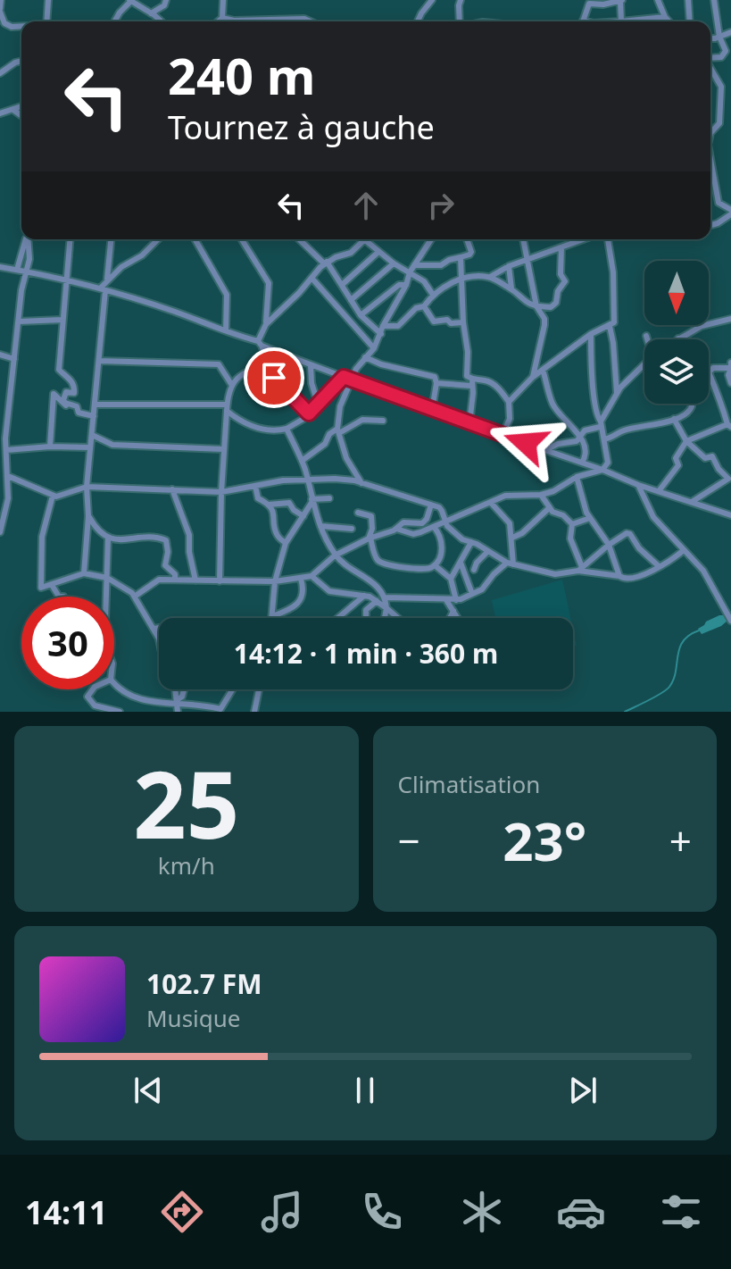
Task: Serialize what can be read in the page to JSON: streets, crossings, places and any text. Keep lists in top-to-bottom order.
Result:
{
  "north": "bottom",
  "page": {
    "turn": ["240 m", "Tournez à gauche"],
    "limit": "30",
    "trip": "14:12 · 1 min · 360 m",
    "tile": [
      ["25", "km/h"],
      "Climatisation"
    ],
    "heat": ["−", "23°", "+"],
    "song": ["102.7 FM", "Musique"],
    "tabs": "14:11"
  }
}
